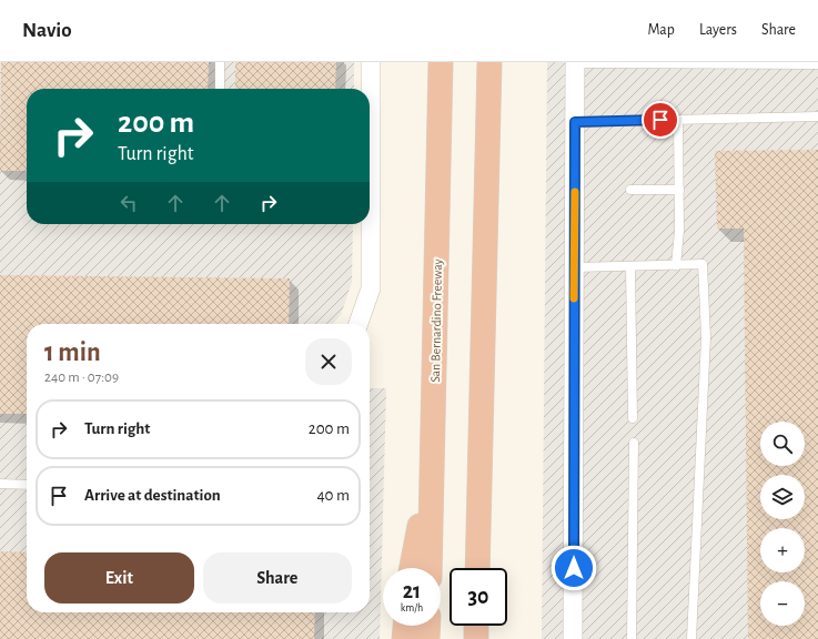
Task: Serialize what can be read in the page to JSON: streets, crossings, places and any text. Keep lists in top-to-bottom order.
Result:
{
  "streets": {
    "highway": ["San Bernardino Freeway"]
  },
  "page": {
    "header": "Navio",
    "nav": ["Map", "Layers", "Share"],
    "turn": ["200 m", "Turn right"],
    "heading": ["1 min", "240 m · 07:09"],
    "list": [
      {
        "name": "Turn right",
        "value": "200 m"
      },
      {
        "name": "Arrive at destination",
        "value": "40 m"
      }
    ],
    "map_buttons": ["+", "−"],
    "buttons": ["Exit", "Share"],
    "speed": "21 km/h",
    "limit": "30"
  }
}
